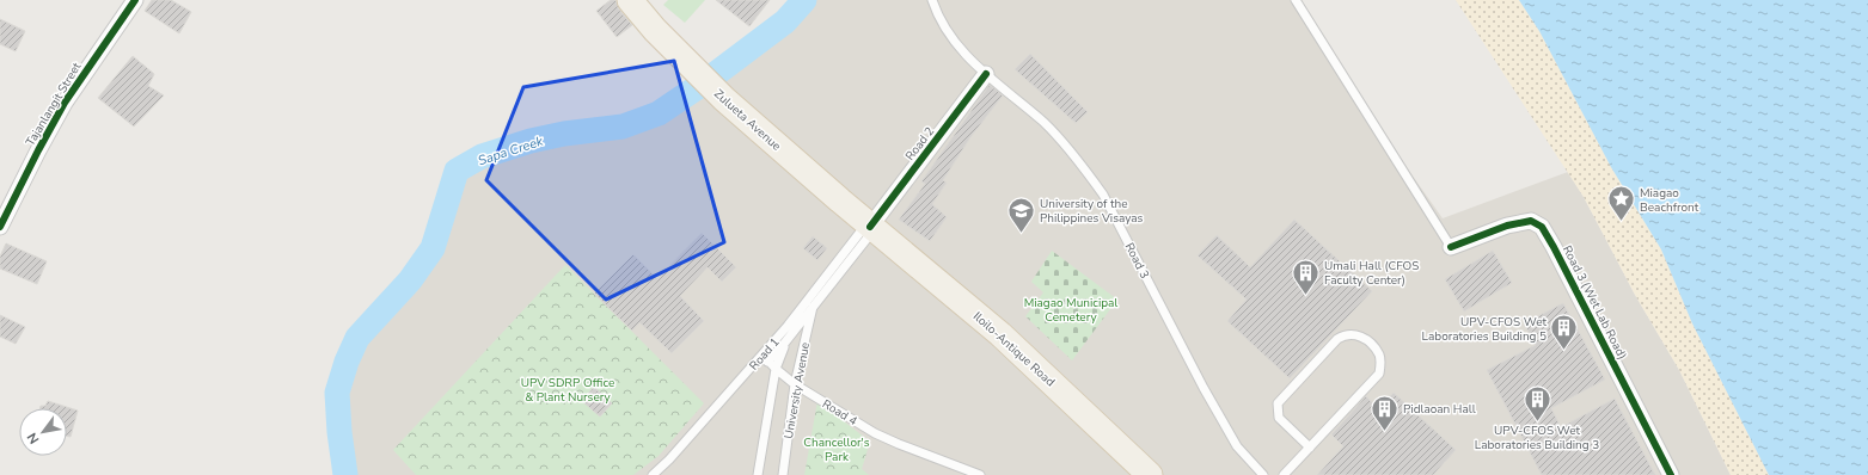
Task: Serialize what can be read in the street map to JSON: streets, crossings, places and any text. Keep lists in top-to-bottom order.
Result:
{
  "streets": {
    "main road": ["Zulueta Avenue", "Iloilo-Antique Road"],
    "street": ["Tajanlangit Street", "Road 2", "Road 3 (Wet Lab Road)"],
    "lane": [
      "Road 3",
      "Road 1",
      "University Avenue",
      "Road 4"
    ]
  },
  "crossings": [
    ["Zulueta Avenue", "Road 2"],
    ["Zulueta Avenue", "Iloilo-Antique Road"],
    ["Zulueta Avenue", "Road 1"],
    ["Road 2", "Road 3"],
    ["Road 2", "Iloilo-Antique Road"],
    ["Road 2", "Road 1"],
    ["Iloilo-Antique Road", "Road 1"],
    ["Road 1", "University Avenue"],
    ["Road 1", "Road 4"],
    ["University Avenue", "Road 4"]
  ],
  "water": ["Sapa Creek"],
  "parks": ["Miagao Municipal Cemetery", "UPV SDRP Office & Plant Nursery", "Chancellor's Park"],
  "places": {
    "place": ["Miagao Beachfront"],
    "school or university": ["University of the Philippines Visayas"],
    "building": [
      "Umali Hall (CFOS Faculty Center)",
      "UPV-CFOS Wet Laboratories Building 5",
      "UPV-CFOS Wet Laboratories Building 3",
      "Pidlaoan Hall"
    ]
  },
  "north": "bottom left"
}
